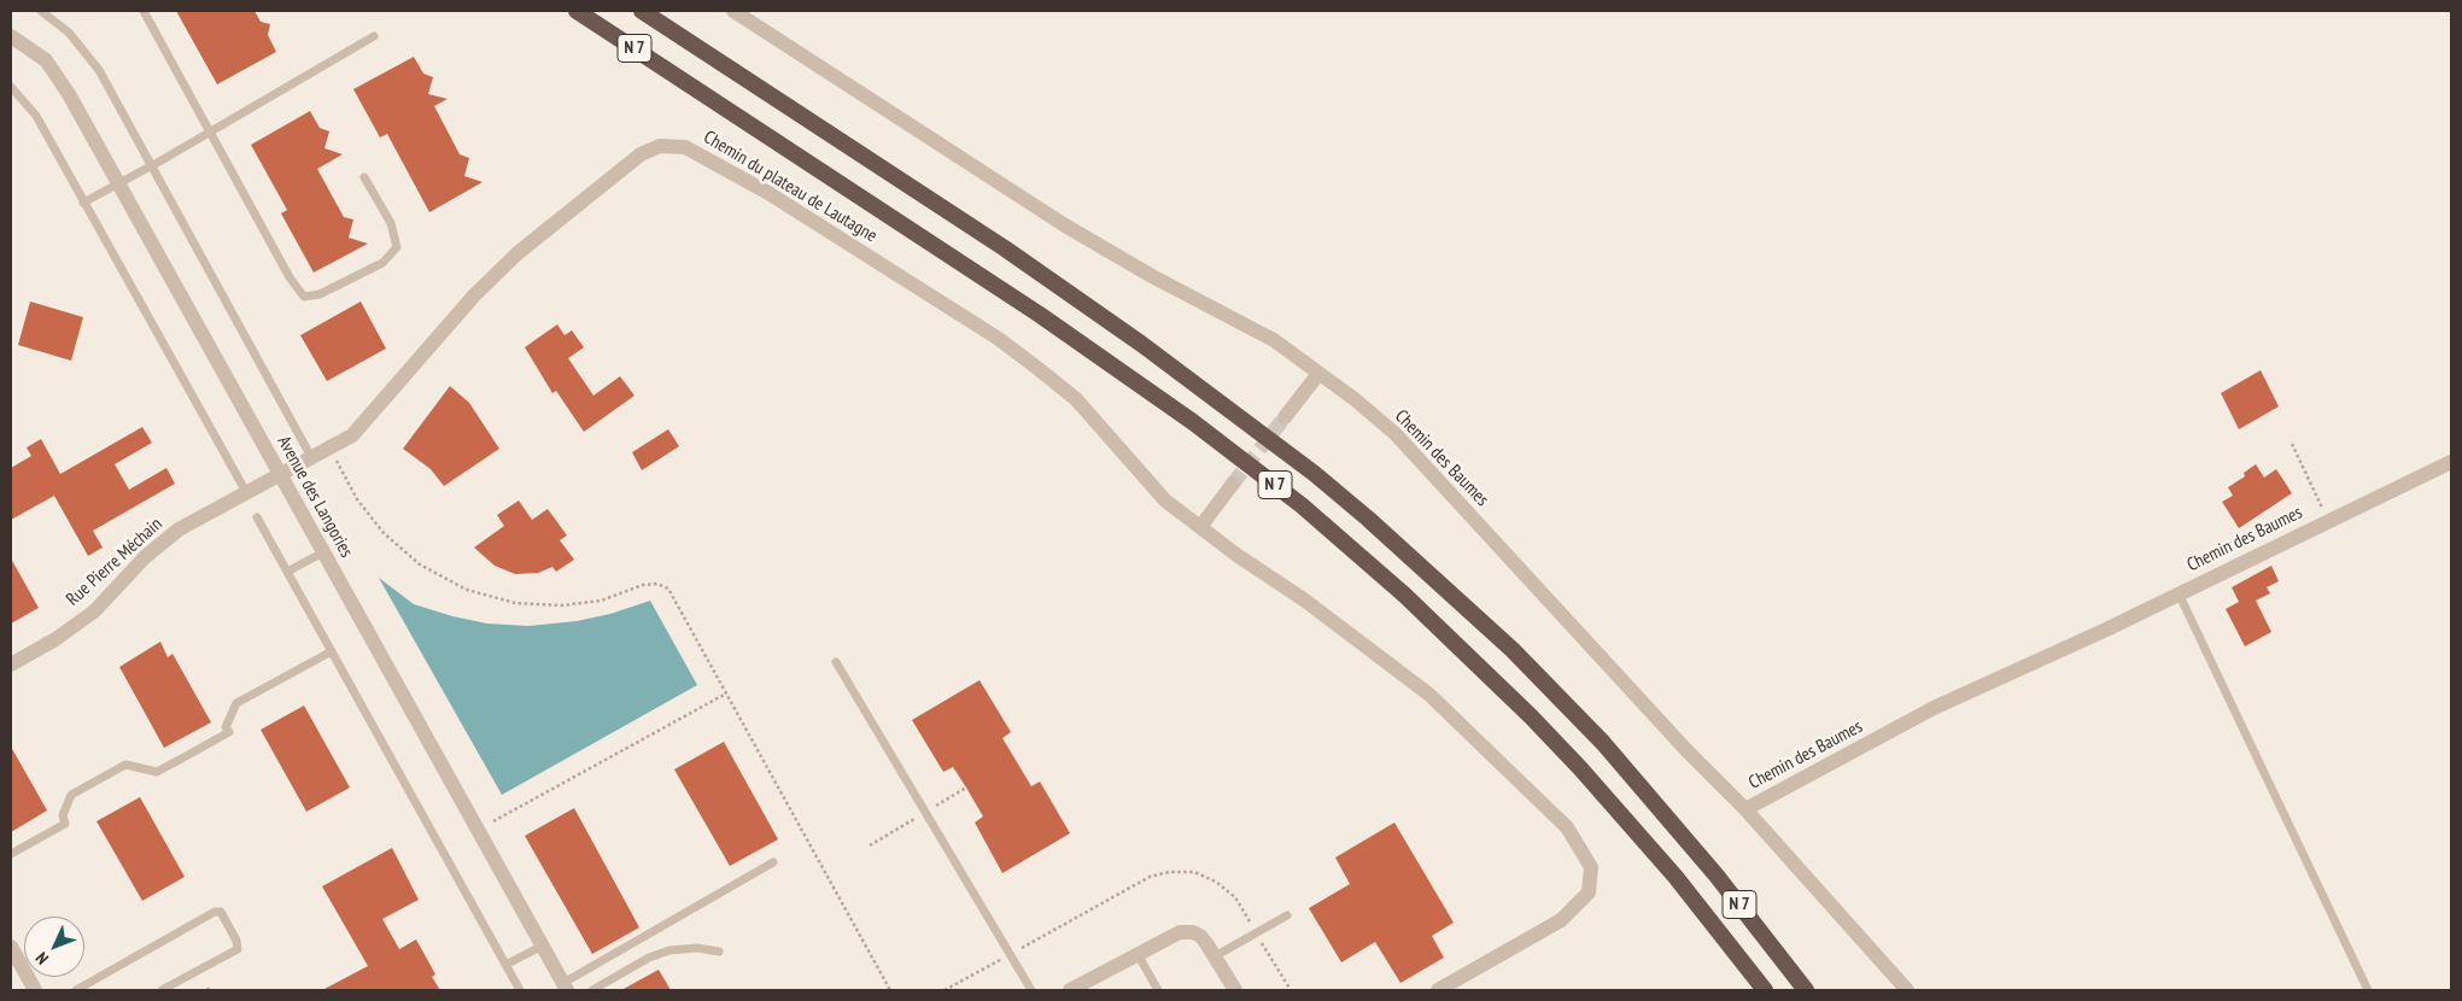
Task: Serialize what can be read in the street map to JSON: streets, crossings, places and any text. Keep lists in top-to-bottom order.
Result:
{
  "streets": {
    "highway": ["N 7"],
    "street": [
      "Chemin du plateau de Lautagne",
      "Chemin des Baumes",
      "Avenue des Langories",
      "Rue Pierre Méchain"
    ]
  },
  "crossings": [
    ["Chemin du plateau de Lautagne", "Avenue des Langories"],
    ["Chemin du plateau de Lautagne", "Rue Pierre Méchain"],
    ["Avenue des Langories", "Rue Pierre Méchain"]
  ],
  "north": "bottom left"
}
